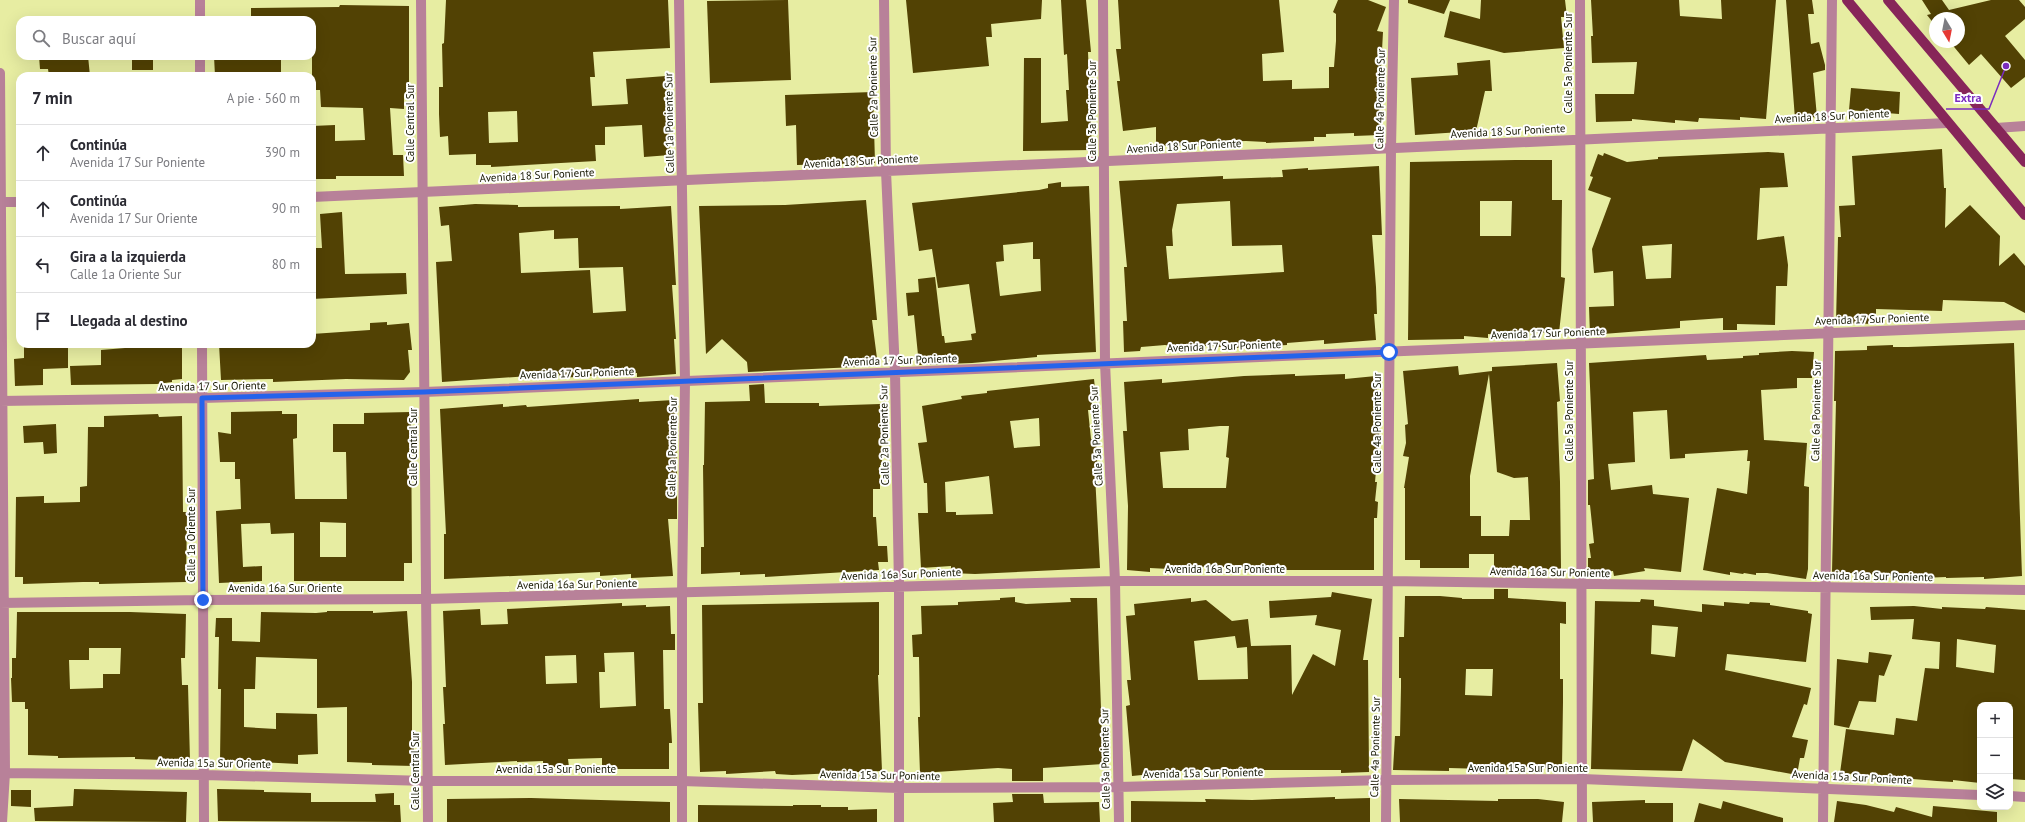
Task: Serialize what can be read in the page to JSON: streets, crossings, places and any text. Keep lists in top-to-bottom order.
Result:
{
  "streets": {
    "street": [
      "Calle 5a Poniente Sur",
      "Calle 2a Poniente Sur",
      "Calle 4a Poniente Sur",
      "Calle 3a Poniente Sur",
      "Avenida 18 Sur Poniente",
      "Calle Central Sur",
      "Calle 1a Poniente Sur",
      "Avenida 17 Sur Poniente",
      "Avenida 17 Sur Oriente",
      "Calle 6a Poniente Sur",
      "Calle 1a Oriente Sur",
      "Avenida 16a Sur Poniente",
      "Avenida 16a Sur Oriente",
      "Avenida 15a Sur Oriente",
      "Avenida 15a Sur Poniente"
    ]
  },
  "crossings": [
    ["Calle 5a Poniente Sur", "Avenida 18 Sur Poniente"],
    ["Calle 5a Poniente Sur", "Avenida 17 Sur Poniente"],
    ["Calle 5a Poniente Sur", "Avenida 16a Sur Poniente"],
    ["Calle 5a Poniente Sur", "Avenida 15a Sur Poniente"],
    ["Calle 2a Poniente Sur", "Avenida 18 Sur Poniente"],
    ["Calle 2a Poniente Sur", "Avenida 17 Sur Poniente"],
    ["Calle 2a Poniente Sur", "Avenida 16a Sur Poniente"],
    ["Calle 2a Poniente Sur", "Avenida 15a Sur Poniente"],
    ["Calle 4a Poniente Sur", "Avenida 18 Sur Poniente"],
    ["Calle 4a Poniente Sur", "Avenida 17 Sur Poniente"],
    ["Calle 4a Poniente Sur", "Avenida 16a Sur Poniente"],
    ["Calle 4a Poniente Sur", "Avenida 15a Sur Poniente"],
    ["Calle 3a Poniente Sur", "Avenida 18 Sur Poniente"],
    ["Calle 3a Poniente Sur", "Avenida 17 Sur Poniente"],
    ["Calle 3a Poniente Sur", "Avenida 16a Sur Poniente"],
    ["Calle 3a Poniente Sur", "Avenida 15a Sur Poniente"],
    ["Avenida 18 Sur Poniente", "Calle Central Sur"],
    ["Avenida 18 Sur Poniente", "Calle 1a Poniente Sur"],
    ["Avenida 18 Sur Poniente", "Calle 6a Poniente Sur"],
    ["Calle Central Sur", "Avenida 17 Sur Poniente"],
    ["Calle Central Sur", "Avenida 17 Sur Oriente"],
    ["Calle Central Sur", "Avenida 16a Sur Poniente"],
    ["Calle Central Sur", "Avenida 16a Sur Oriente"],
    ["Calle Central Sur", "Avenida 15a Sur Oriente"],
    ["Calle Central Sur", "Avenida 15a Sur Poniente"],
    ["Calle 1a Poniente Sur", "Avenida 17 Sur Poniente"],
    ["Calle 1a Poniente Sur", "Avenida 16a Sur Poniente"],
    ["Calle 1a Poniente Sur", "Avenida 15a Sur Poniente"],
    ["Avenida 17 Sur Poniente", "Avenida 17 Sur Oriente"],
    ["Avenida 17 Sur Poniente", "Calle 6a Poniente Sur"],
    ["Avenida 17 Sur Oriente", "Calle 1a Oriente Sur"],
    ["Calle 6a Poniente Sur", "Avenida 16a Sur Poniente"],
    ["Calle 6a Poniente Sur", "Avenida 15a Sur Poniente"],
    ["Calle 1a Oriente Sur", "Avenida 16a Sur Oriente"],
    ["Calle 1a Oriente Sur", "Avenida 15a Sur Oriente"],
    ["Avenida 16a Sur Poniente", "Avenida 16a Sur Oriente"],
    ["Avenida 15a Sur Oriente", "Avenida 15a Sur Poniente"]
  ],
  "places": ["Extra"],
  "north": "bottom",
  "page": {
    "search": "Buscar aquí",
    "heading": ["7 min", "A pie · 560 m"],
    "list": [
      ["Continúa", "Avenida 17 Sur Poniente", "390 m"],
      ["Continúa", "Avenida 17 Sur Oriente", "90 m"],
      ["Gira a la izquierda", "Calle 1a Oriente Sur", "80 m"],
      "Llegada al destino"
    ],
    "map_buttons": ["+", "−"]
  }
}
